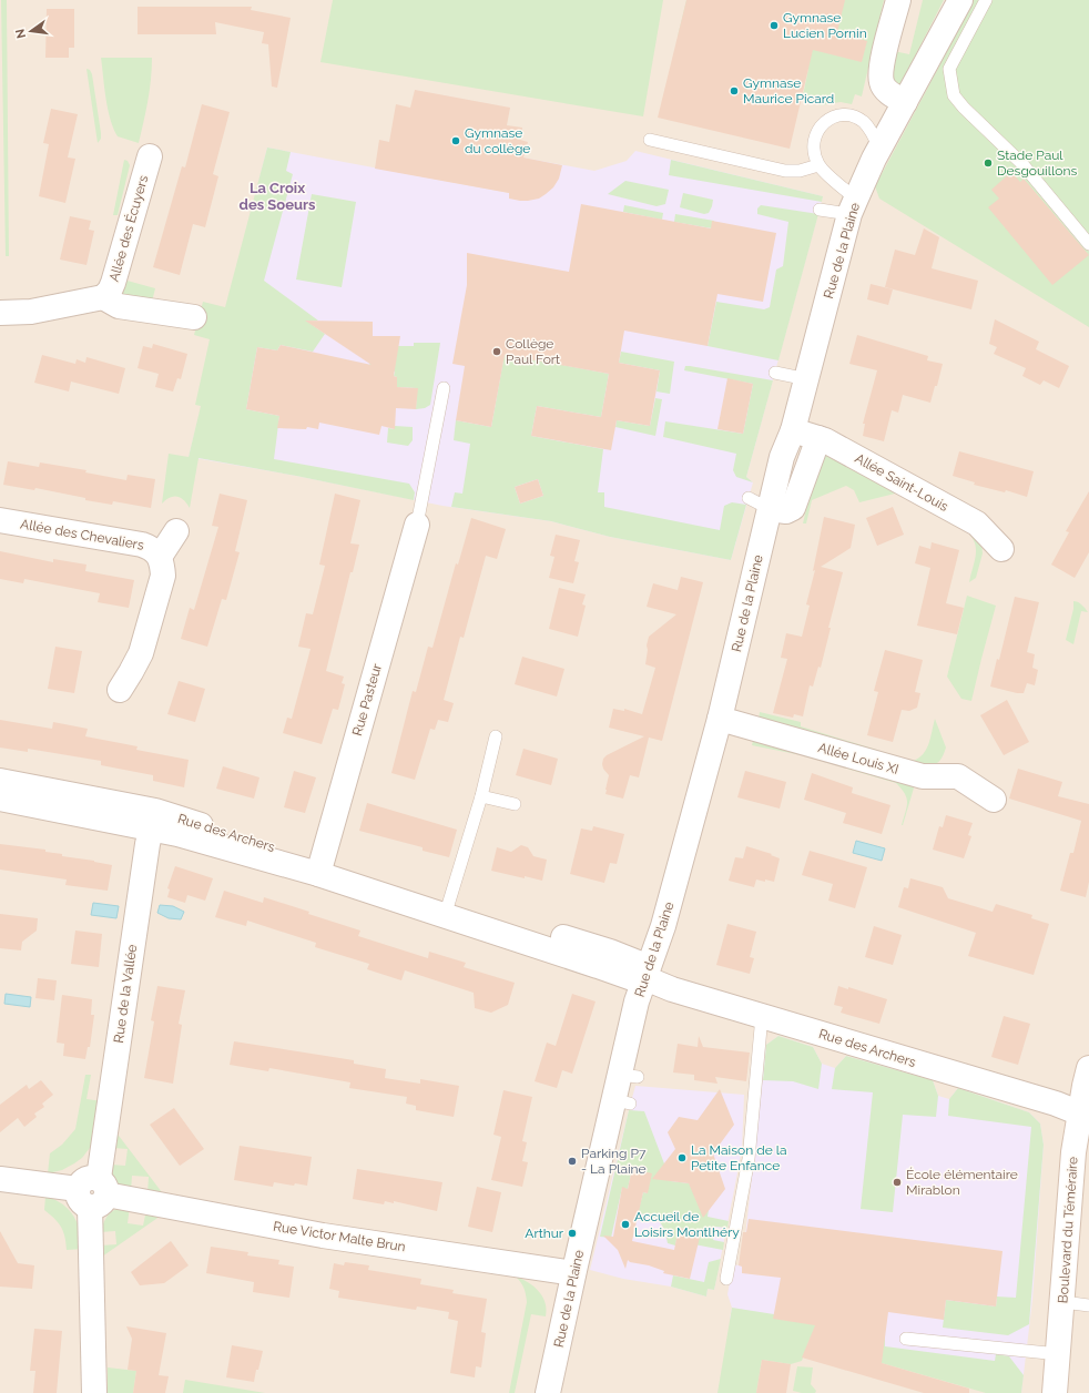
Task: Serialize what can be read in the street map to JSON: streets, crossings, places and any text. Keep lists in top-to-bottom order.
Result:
{
  "streets": {
    "street": [
      "Allée des Écuyers",
      "Rue de la Plaine",
      "Allée Saint-Louis",
      "Allée des Chevaliers",
      "Rue Pasteur",
      "Allée Louis XI",
      "Rue des Archers",
      "Rue de la Vallée",
      "Boulevard du Téméraire",
      "Rue Victor Malte Brun"
    ]
  },
  "crossings": [
    ["Rue de la Plaine", "Allée Saint-Louis"],
    ["Rue de la Plaine", "Allée Louis XI"],
    ["Rue de la Plaine", "Rue des Archers"],
    ["Rue de la Plaine", "Rue Victor Malte Brun"],
    ["Rue Pasteur", "Rue des Archers"],
    ["Rue des Archers", "Rue de la Vallée"],
    ["Rue des Archers", "Boulevard du Téméraire"],
    ["Rue de la Vallée", "Rue Victor Malte Brun"]
  ],
  "districts": ["La Croix des Soeurs"],
  "places": [
    "Gymnase Lucien Pornin",
    "Gymnase Maurice Picard",
    "Gymnase du collège",
    "Stade Paul Desgouillons",
    "Collège Paul Fort",
    "La Maison de la Petite Enfance",
    "Parking P7 - La Plaine",
    "École élémentaire Mirablon",
    "Accueil de Loisirs Montlhéry",
    "Arthur"
  ],
  "north": "left"
}
